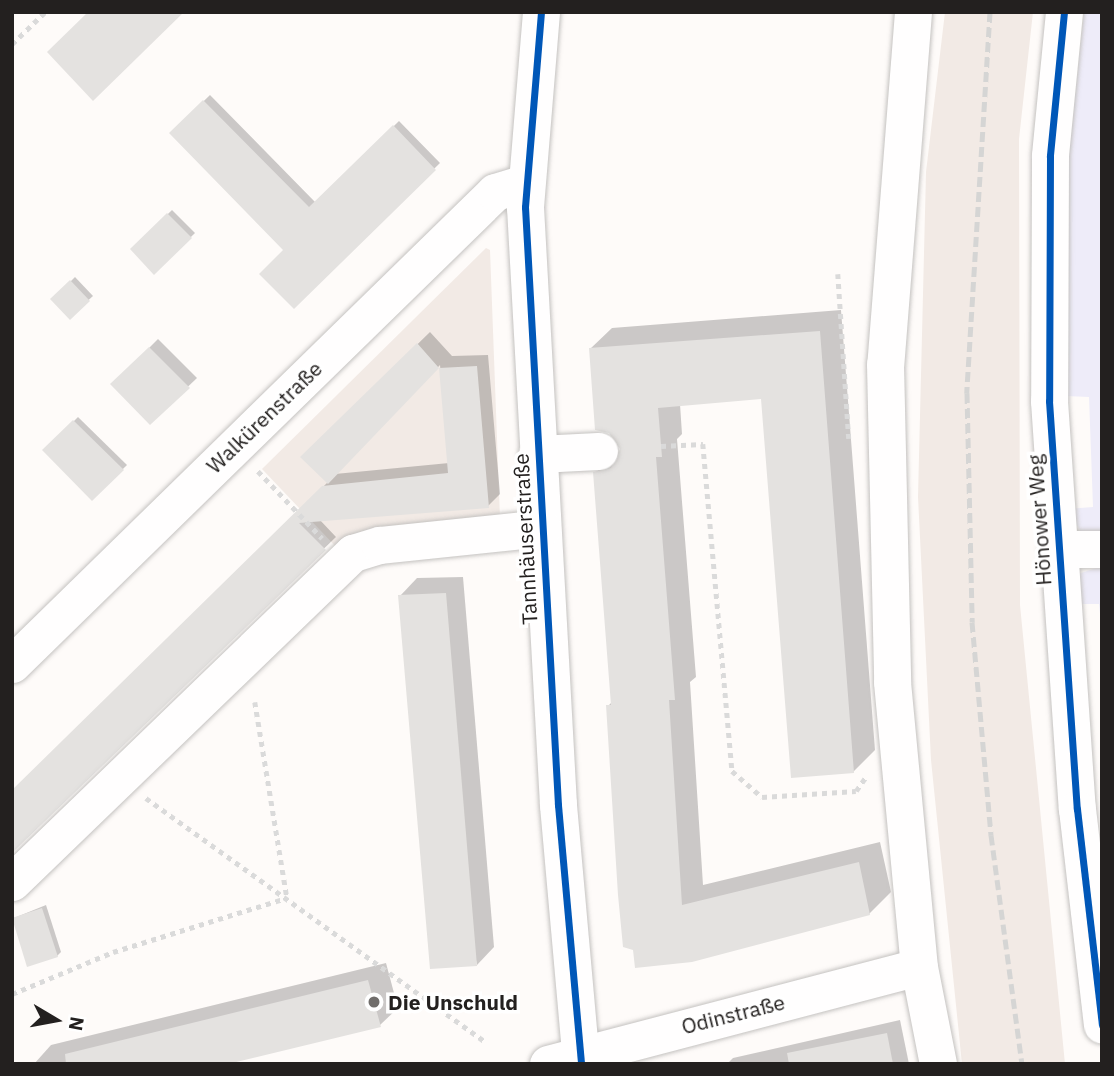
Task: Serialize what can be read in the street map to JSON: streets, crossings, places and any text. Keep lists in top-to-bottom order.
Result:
{
  "streets": {
    "street": [
      "Walkürenstraße",
      "Hönower Weg",
      "Tannhäuserstraße",
      "Odinstraße"
    ]
  },
  "crossings": [
    ["Walkürenstraße", "Tannhäuserstraße"],
    ["Tannhäuserstraße", "Odinstraße"]
  ],
  "places": ["Die Unschuld"],
  "north": "right"
}
